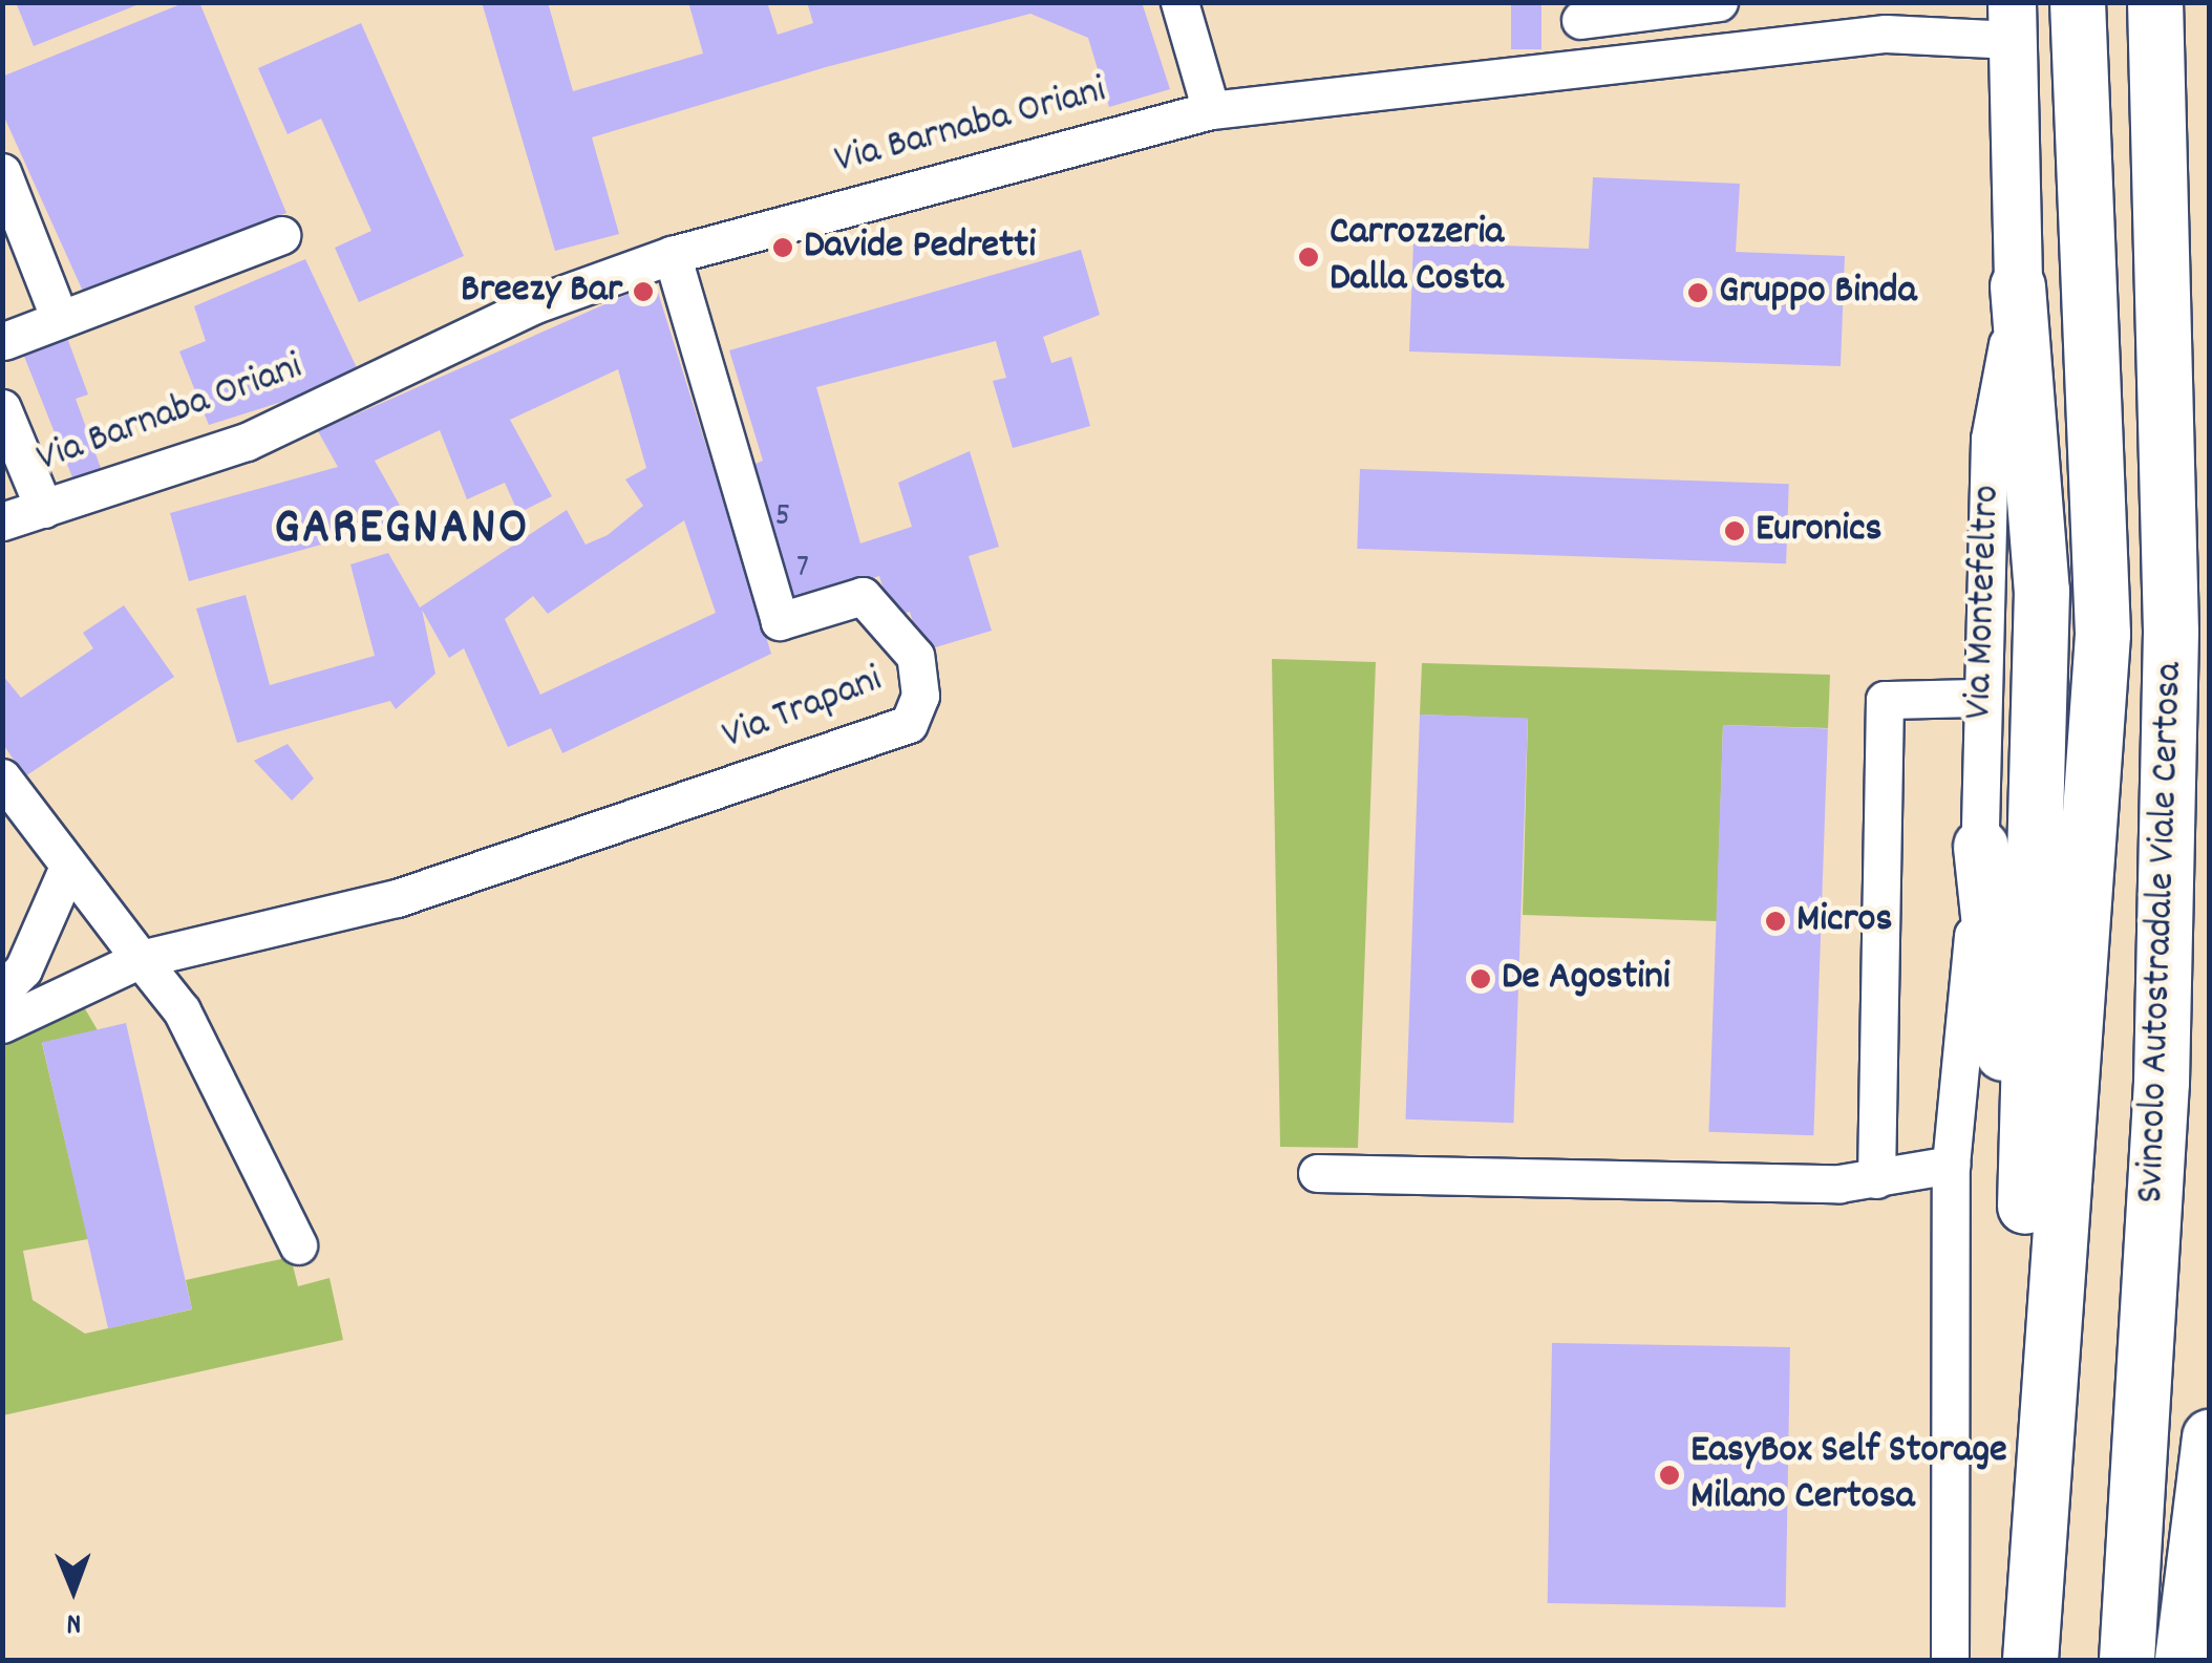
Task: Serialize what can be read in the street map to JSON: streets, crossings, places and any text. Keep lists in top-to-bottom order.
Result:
{
  "streets": {
    "highway": ["Svincolo Autostradale Viale Certosa"],
    "main road": ["Via Montefeltro"],
    "street": ["Via Barnaba Oriani", "Via Trapani"]
  },
  "crossings": [
    ["Via Barnaba Oriani", "Via Montefeltro"],
    ["Via Barnaba Oriani", "Via Trapani"]
  ],
  "districts": ["GAREGNANO"],
  "places": [
    "Davide Pedretti",
    "Carrozzeria Dalla Costa",
    "Breezy Bar",
    "Gruppo Binda",
    "Euronics",
    "Micros",
    "De Agostini",
    "EasyBox Self Storage Milano Certosa"
  ],
  "house_numbers": ["5", "7"],
  "north": "bottom"
}
